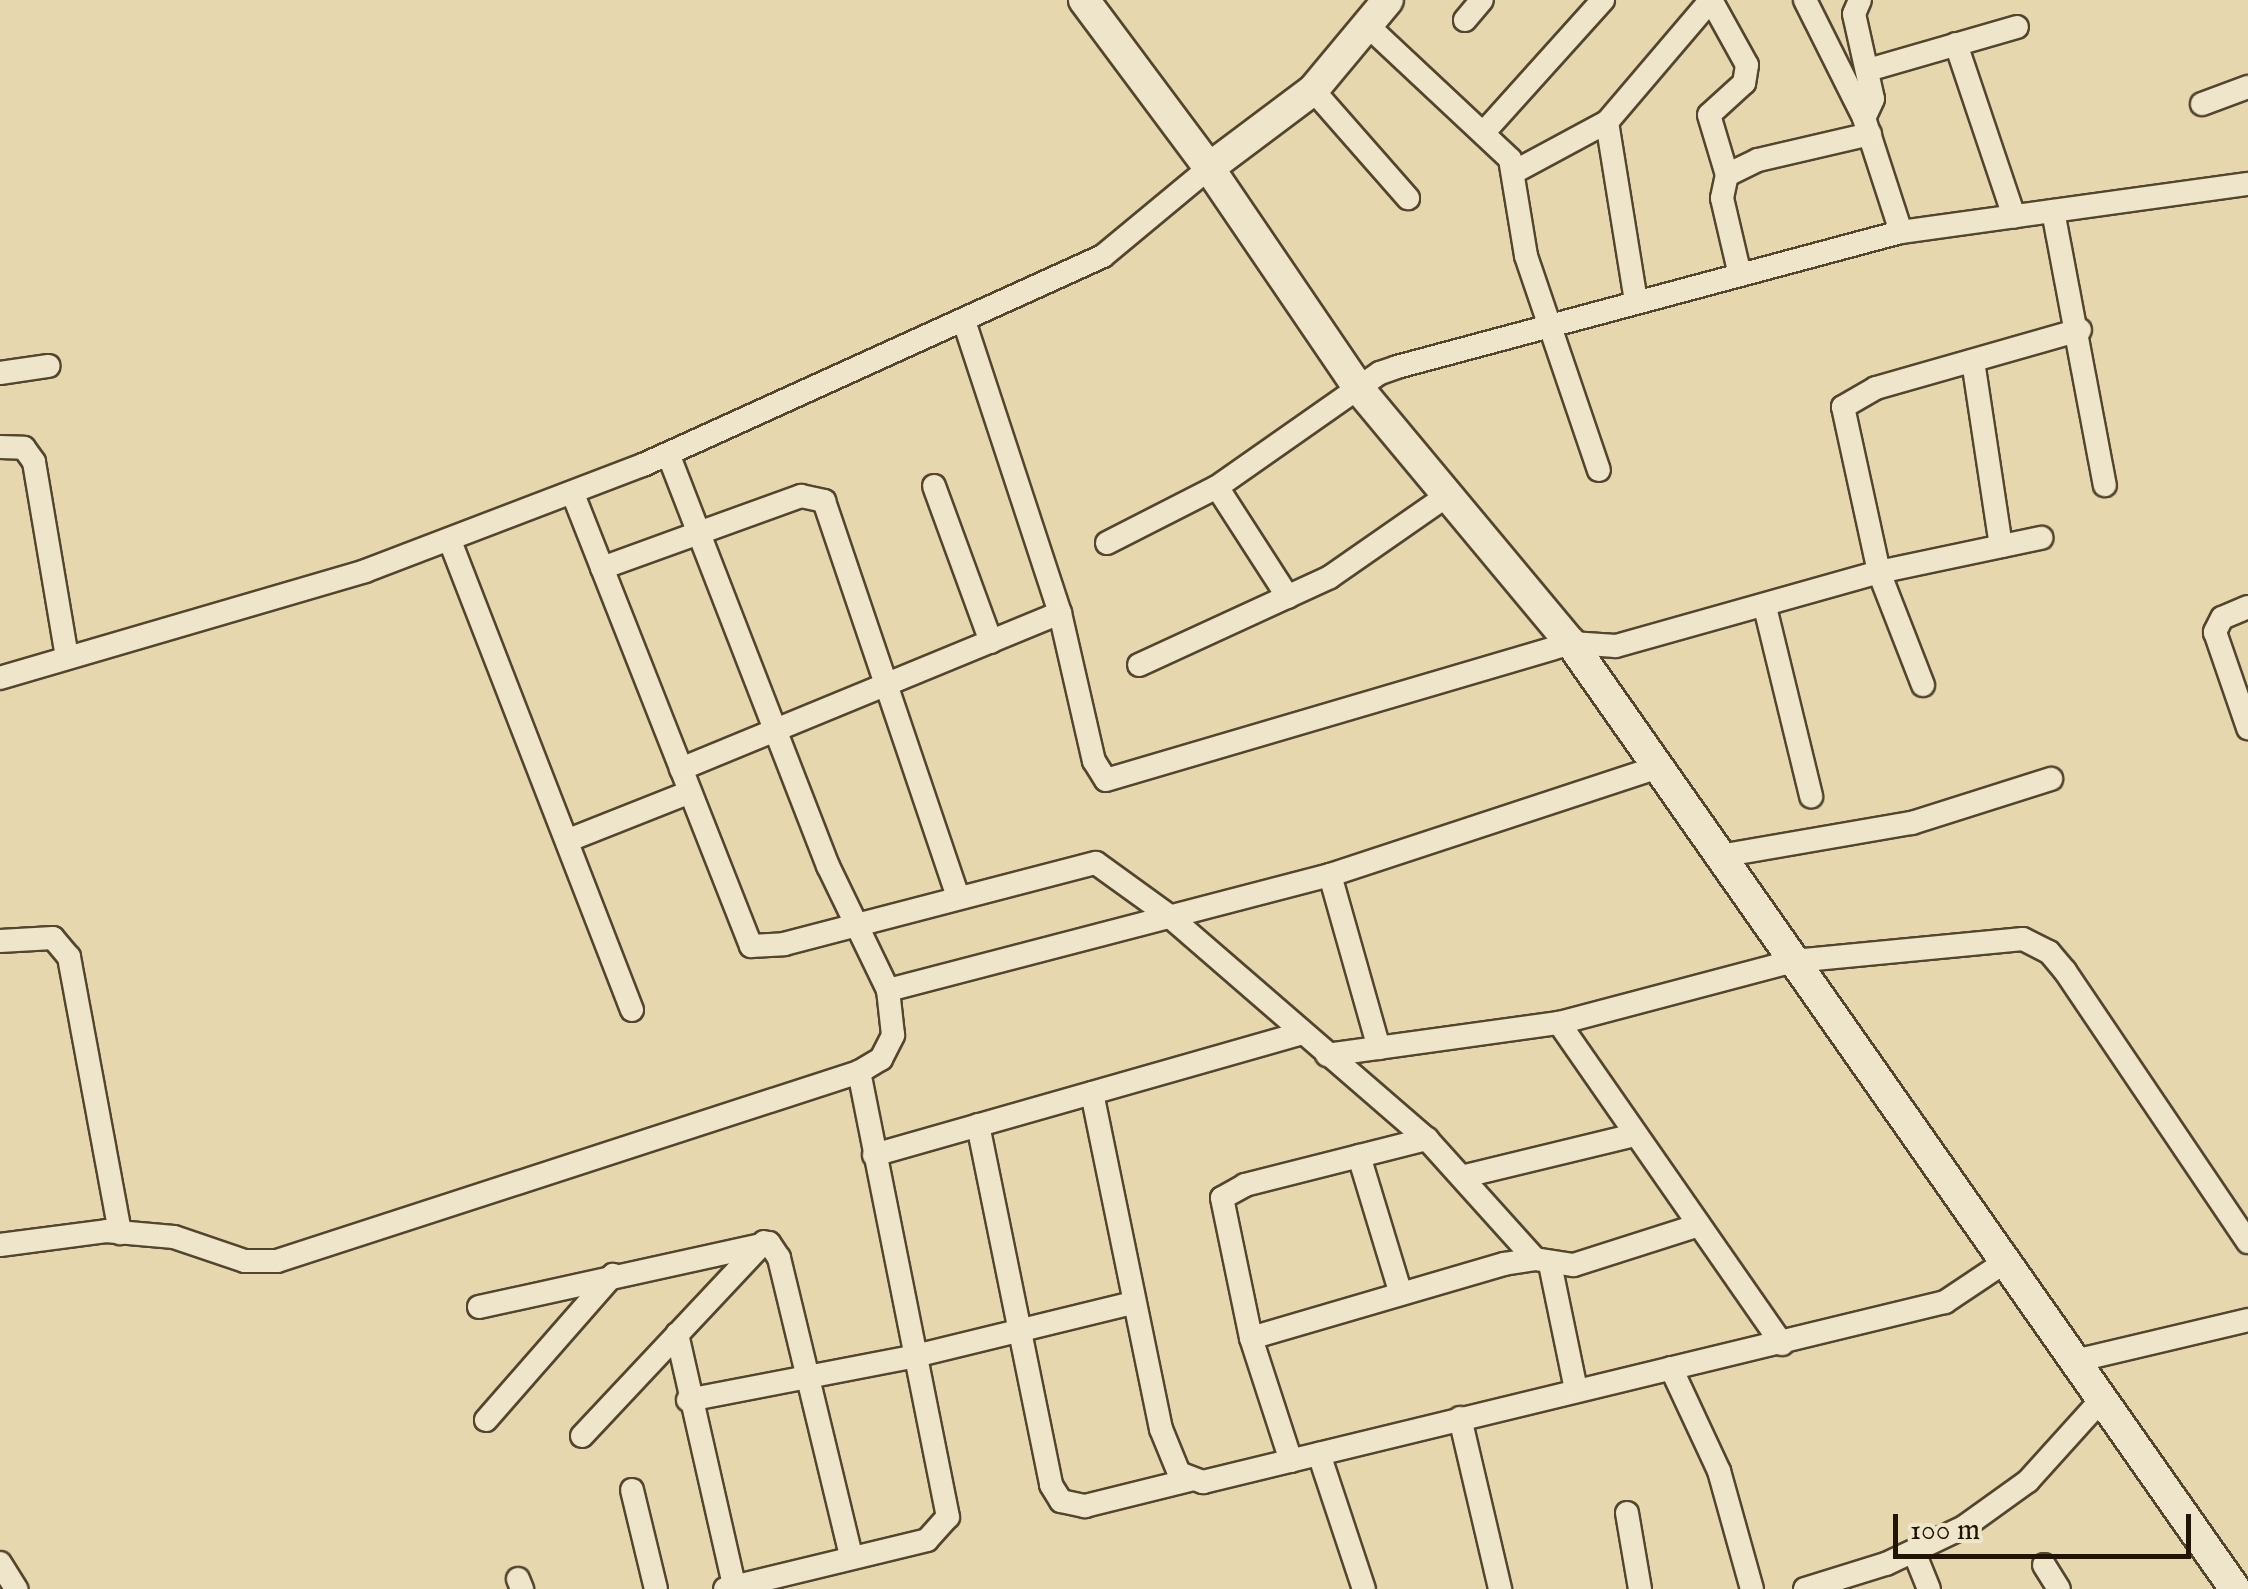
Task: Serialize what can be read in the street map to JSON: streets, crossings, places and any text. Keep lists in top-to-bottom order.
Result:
{
  "scale_bar": "100 m"
}
